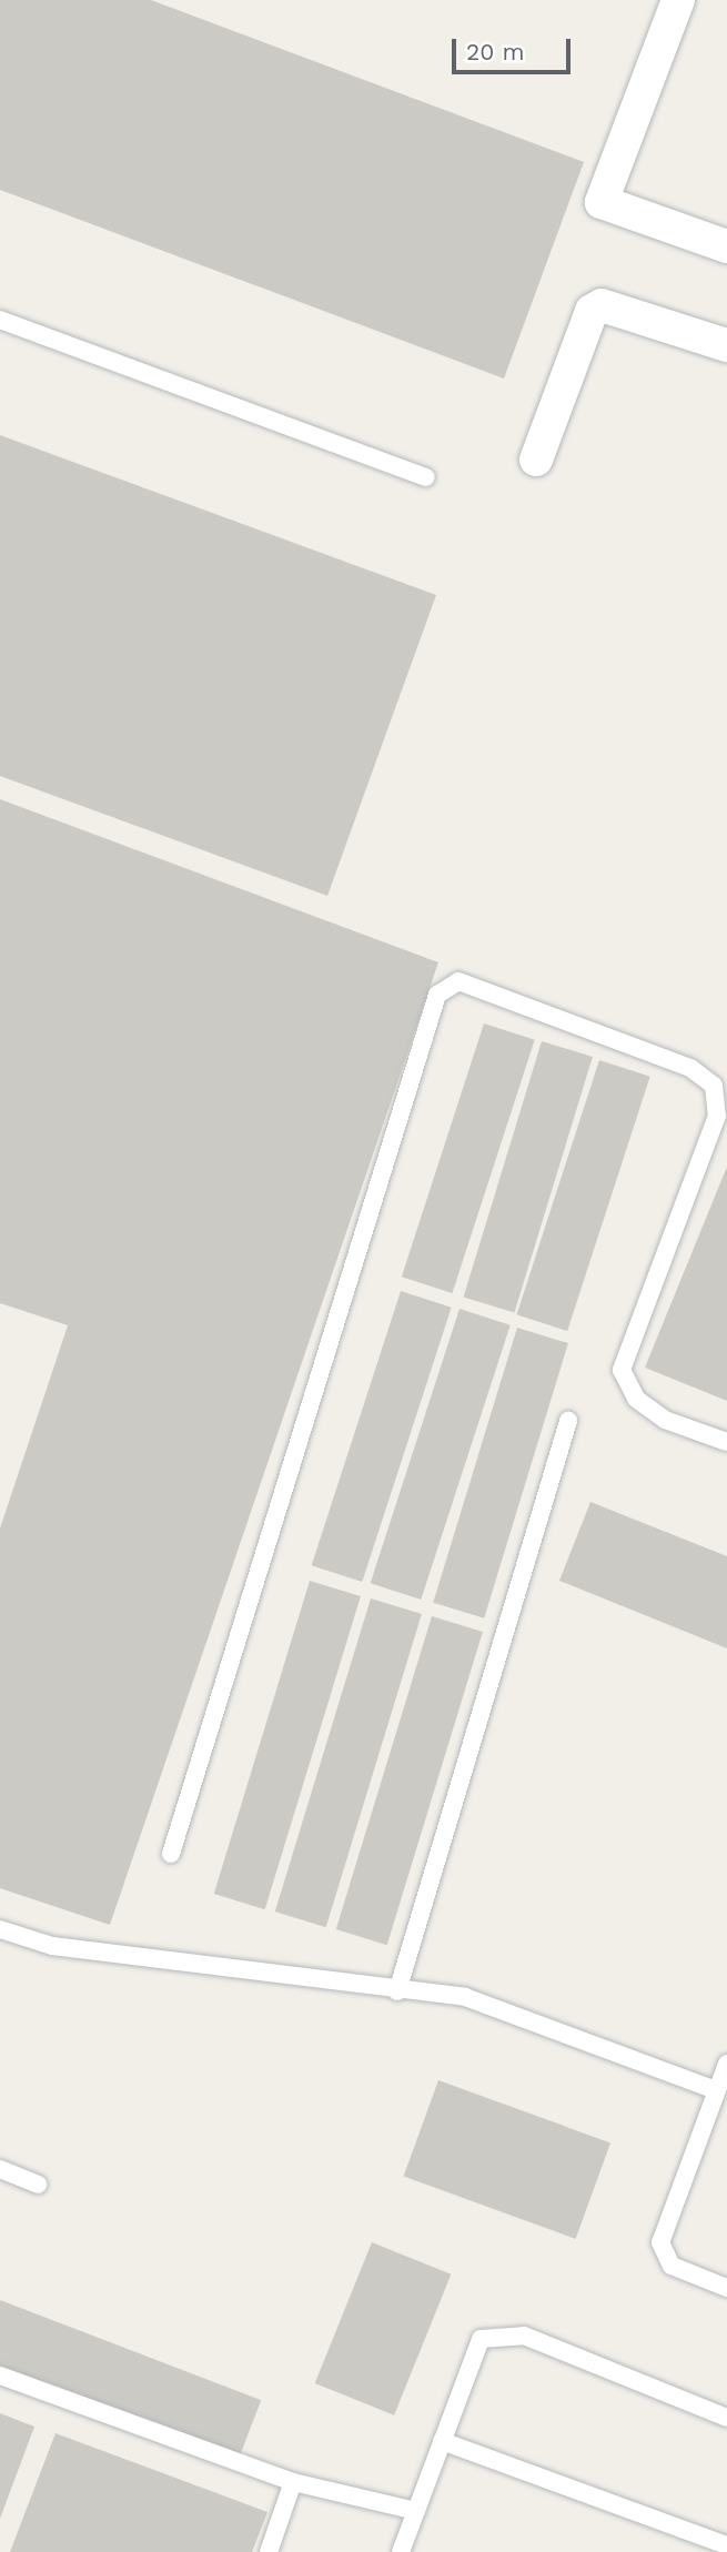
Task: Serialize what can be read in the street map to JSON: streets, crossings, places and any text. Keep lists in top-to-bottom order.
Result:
{
  "scale_bar": "20 m"
}
